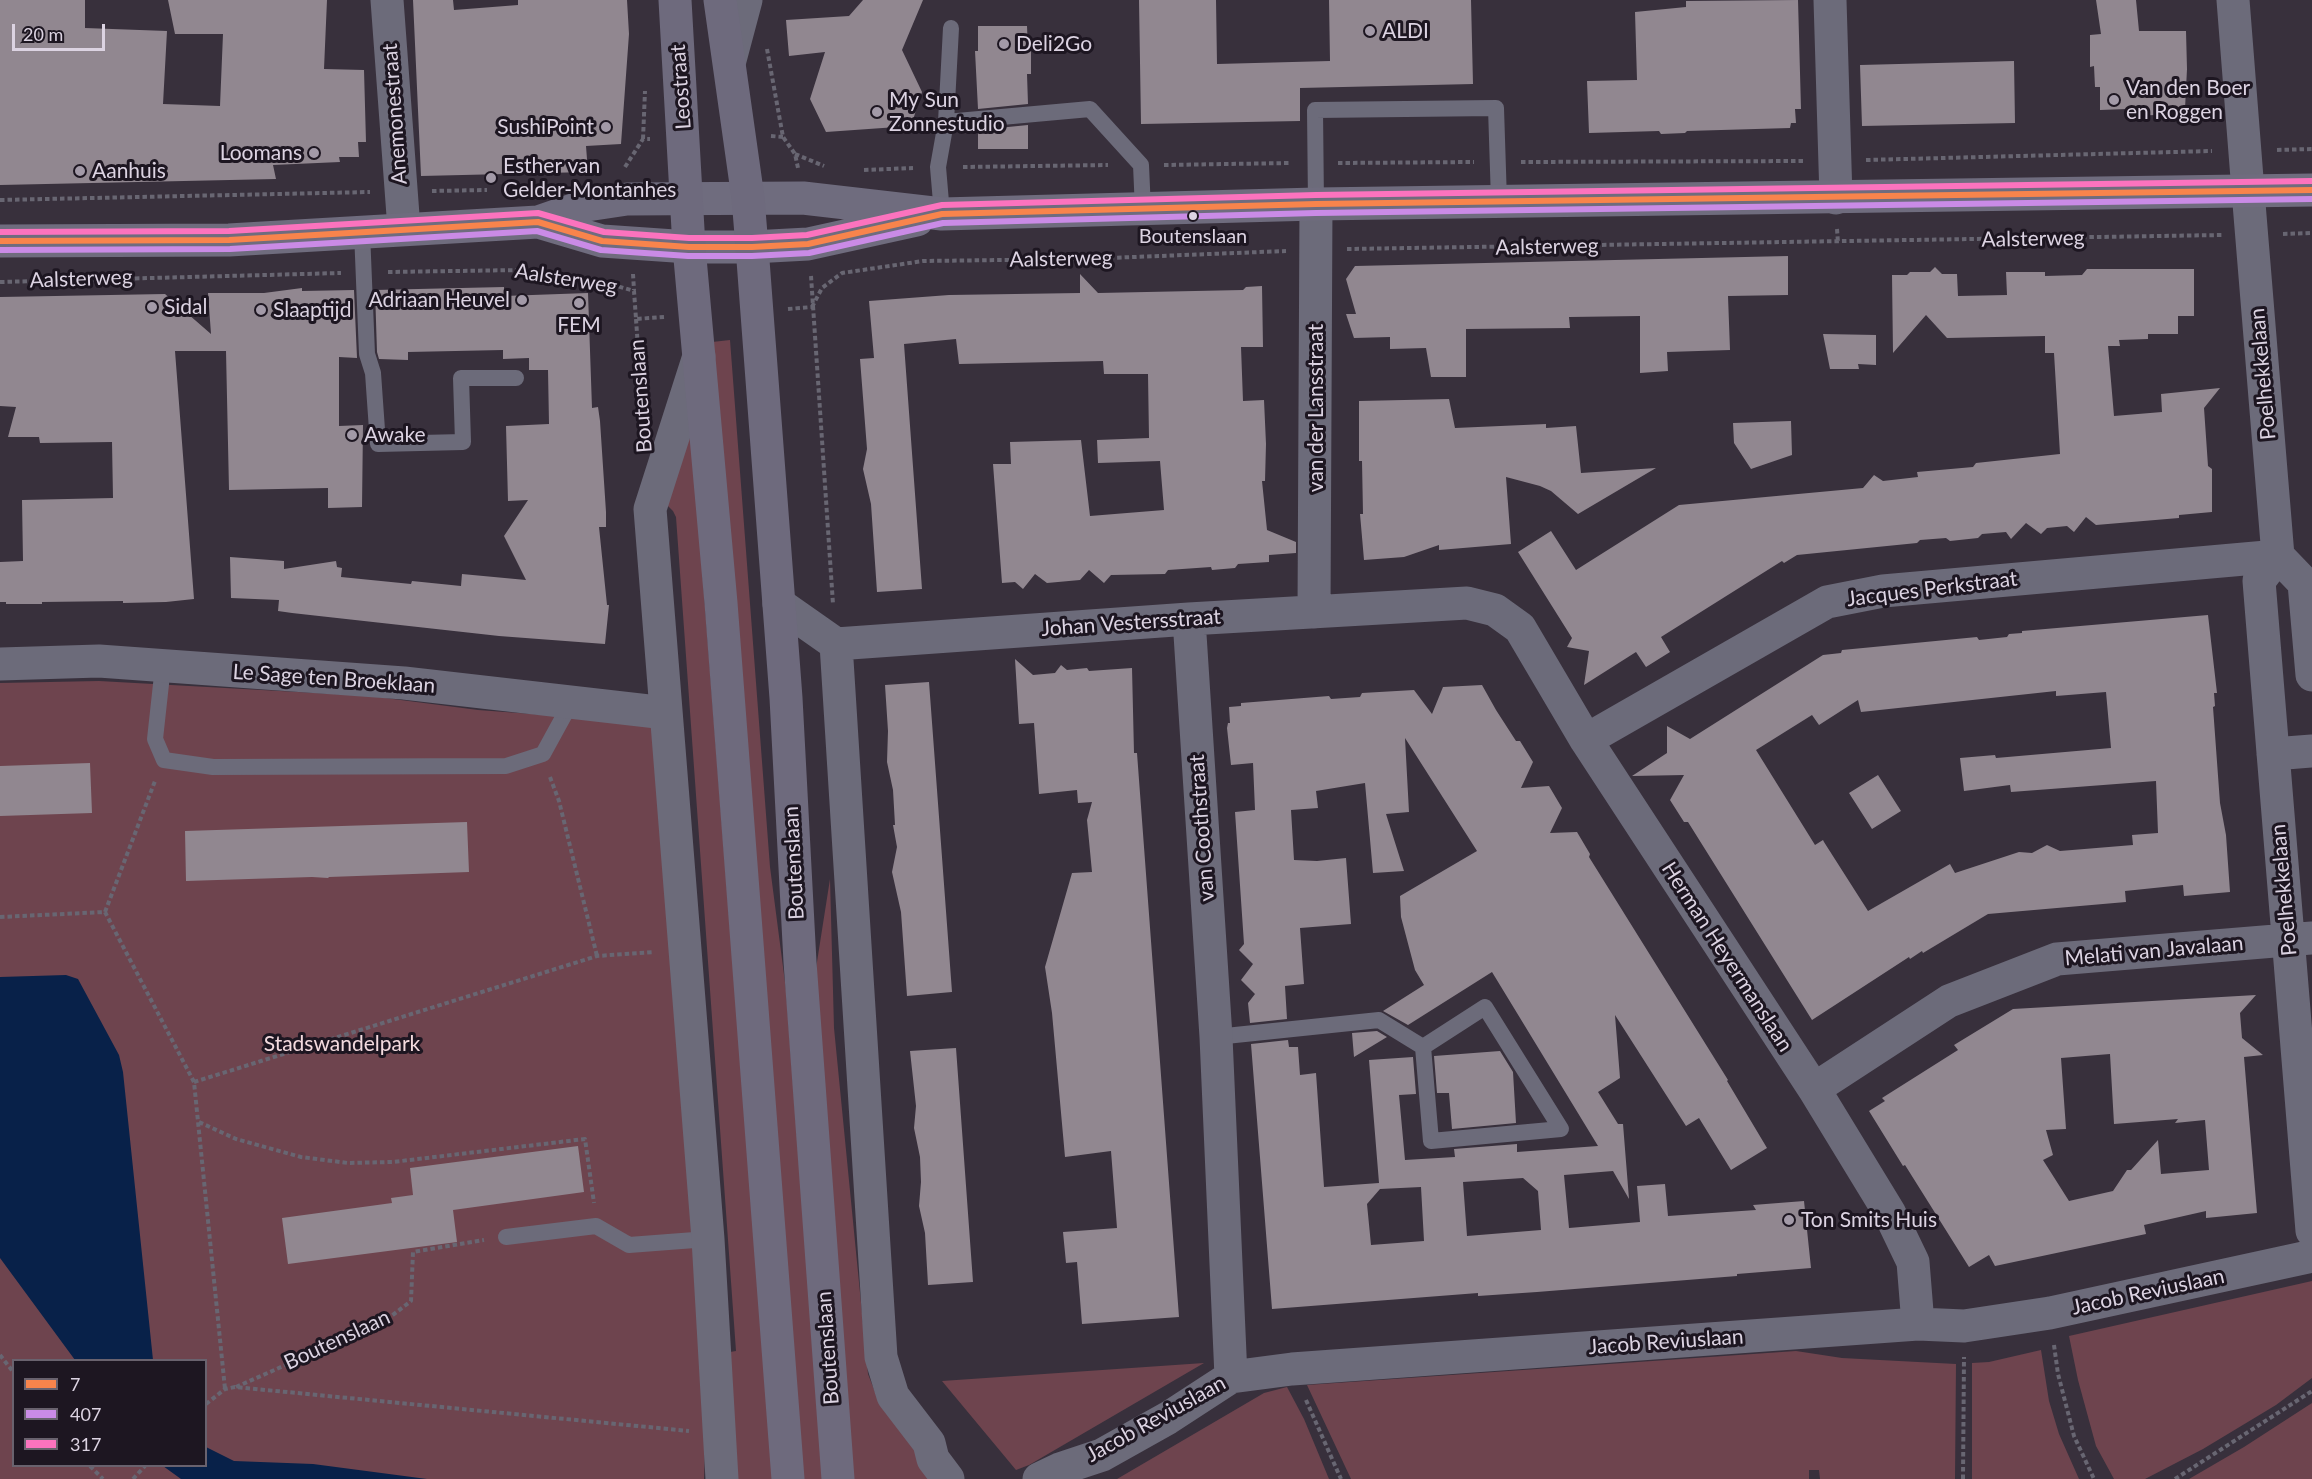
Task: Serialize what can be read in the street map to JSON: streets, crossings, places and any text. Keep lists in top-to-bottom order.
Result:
{
  "streets": {
    "main road": ["Leostraat", "Aalsterweg", "Boutenslaan"],
    "street": [
      "Anemonestraat",
      "Poelhekkelaan",
      "van der Lansstraat",
      "Jacques Perkstraat",
      "Johan Vestersstraat",
      "Le Sage ten Broeklaan",
      "van Coothstraat",
      "Melati van Javalaan",
      "Herman Heyermanslaan",
      "Jacob Reviuslaan"
    ]
  },
  "crossings": [
    ["Leostraat", "Aalsterweg"],
    ["Leostraat", "Boutenslaan"],
    ["Anemonestraat", "Aalsterweg"],
    ["Aalsterweg", "Poelhekkelaan"],
    ["Aalsterweg", "Boutenslaan"],
    ["Aalsterweg", "van der Lansstraat"],
    ["Poelhekkelaan", "Jacques Perkstraat"],
    ["Poelhekkelaan", "Melati van Javalaan"],
    ["Boutenslaan", "Le Sage ten Broeklaan"],
    ["van der Lansstraat", "Johan Vestersstraat"],
    ["Jacques Perkstraat", "Herman Heyermanslaan"],
    ["Johan Vestersstraat", "van Coothstraat"],
    ["Johan Vestersstraat", "Herman Heyermanslaan"],
    ["van Coothstraat", "Jacob Reviuslaan"],
    ["Melati van Javalaan", "Herman Heyermanslaan"],
    ["Herman Heyermanslaan", "Jacob Reviuslaan"]
  ],
  "parks": ["Stadswandelpark"],
  "places": [
    "ALDI",
    "Deli2Go",
    "Van den Boer en Roggen",
    "My Sun Zonnestudio",
    "SushiPoint",
    "Loomans",
    "Aanhuis",
    "Esther van Gelder-Montanhes",
    "Boutenslaan",
    "Adriaan Heuvel",
    "FEM",
    "Sidal",
    "Slaaptijd",
    "Awake",
    "Ton Smits Huis"
  ],
  "lines": ["transit line 317", "transit line 7", "transit line 407"],
  "legend": ["7", "407", "317"],
  "scale_bar": "20 m"
}
